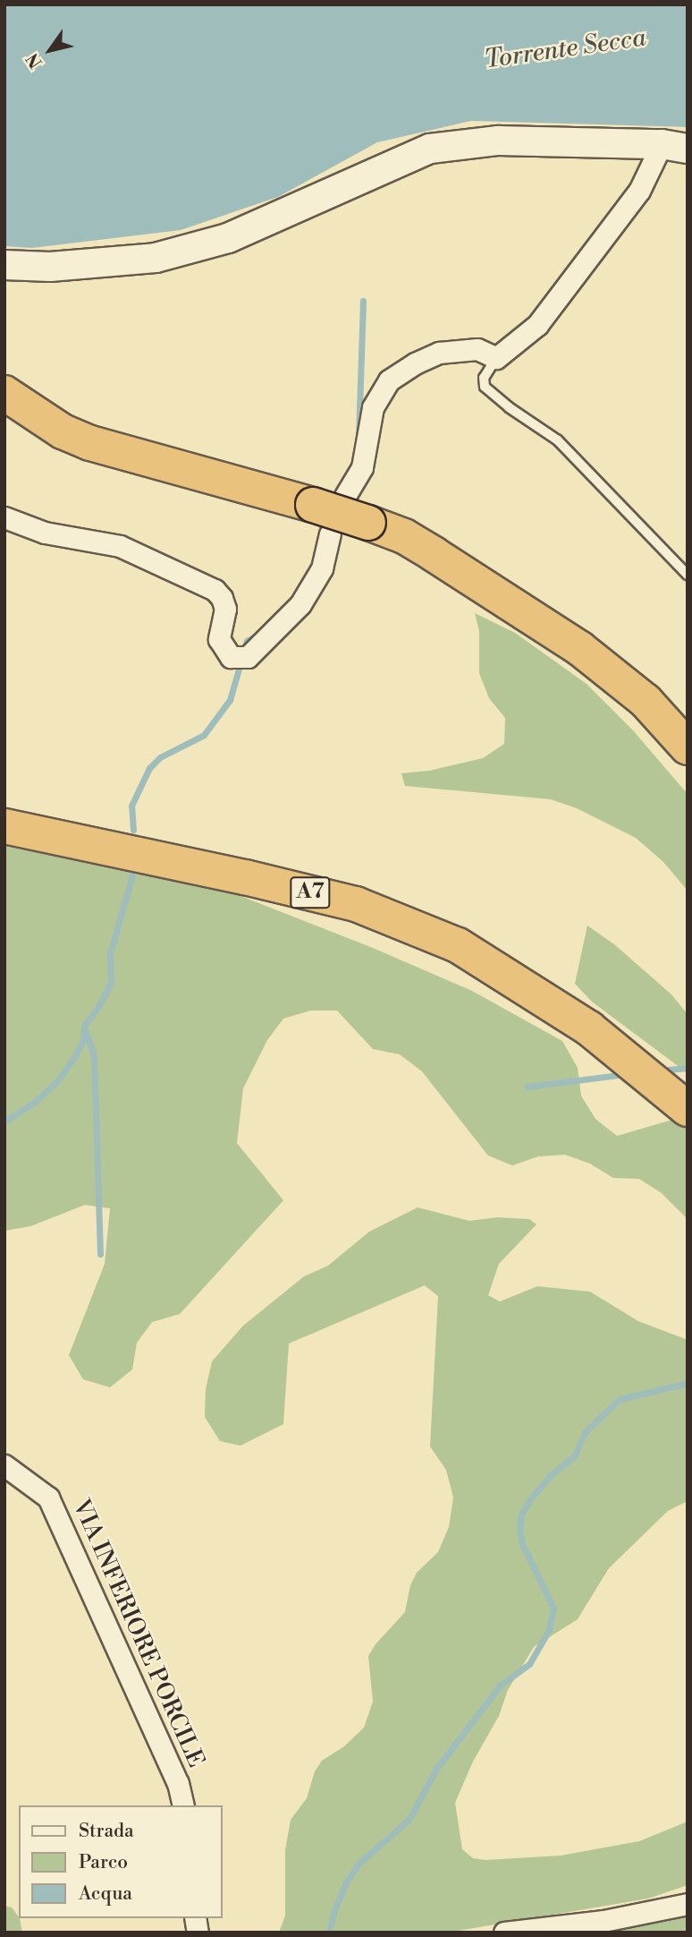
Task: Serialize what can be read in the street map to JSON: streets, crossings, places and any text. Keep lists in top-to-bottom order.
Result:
{
  "streets": {
    "highway": ["A7"],
    "street": ["VIA INFERIORE PORCILE"]
  },
  "water": ["Torrente Secca"],
  "legend": ["Strada", "Parco", "Acqua"],
  "north": "bottom left"
}
